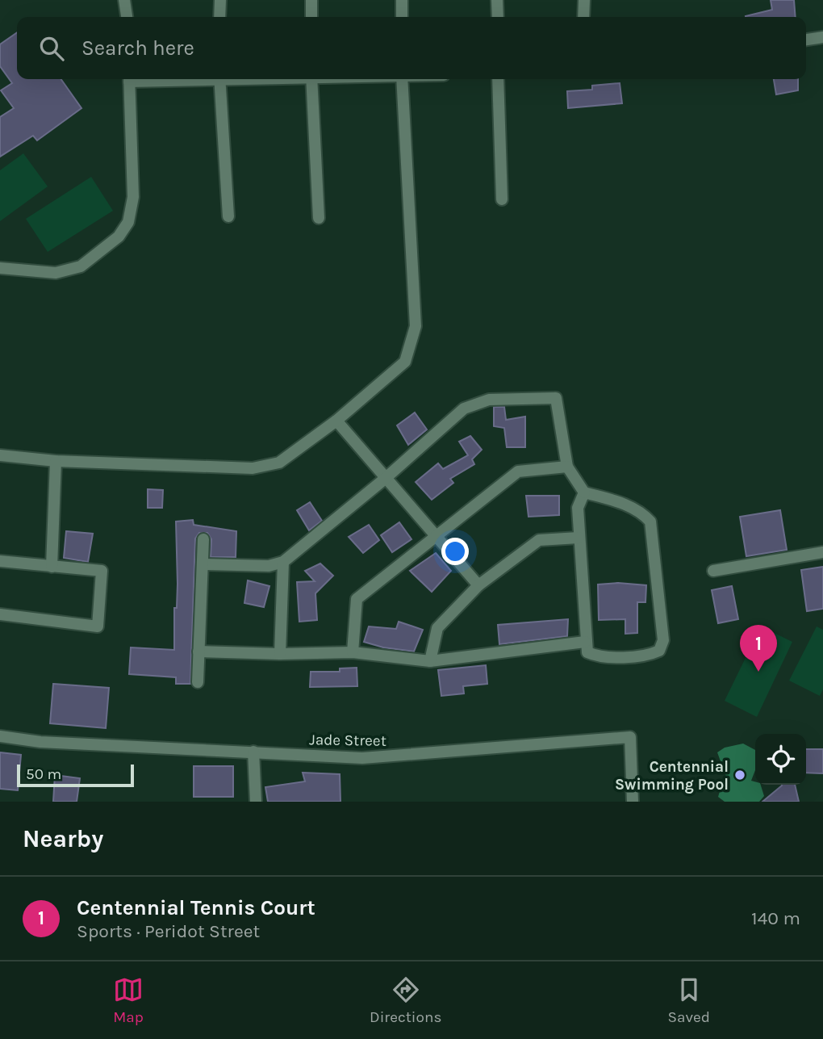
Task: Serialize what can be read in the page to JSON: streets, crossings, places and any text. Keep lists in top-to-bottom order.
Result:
{
  "streets": {
    "street": ["Jade Street"]
  },
  "places": ["Centennial Swimming Pool"],
  "scale_bar": "50 m",
  "page": {
    "search": "Search here",
    "pins": "1",
    "scale": "50 m",
    "heading": "Nearby",
    "list": [
      {
        "mark": "1",
        "name": "Centennial Tennis Court",
        "note": "Sports · Peridot Street",
        "value": "140 m"
      }
    ],
    "nav": ["Map", "Directions", "Saved"]
  }
}
